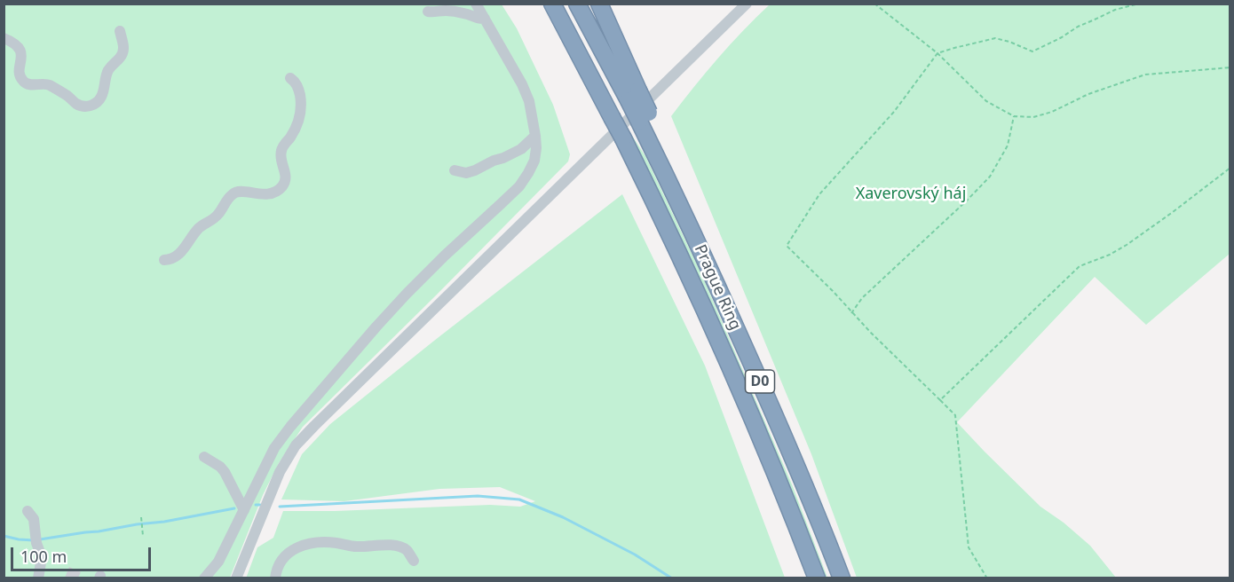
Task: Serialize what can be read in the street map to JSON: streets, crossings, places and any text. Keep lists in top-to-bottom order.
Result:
{
  "streets": {
    "highway": ["Prague Ring", "D0"]
  },
  "parks": ["Xaverovský háj"],
  "scale_bar": "100 m"
}
